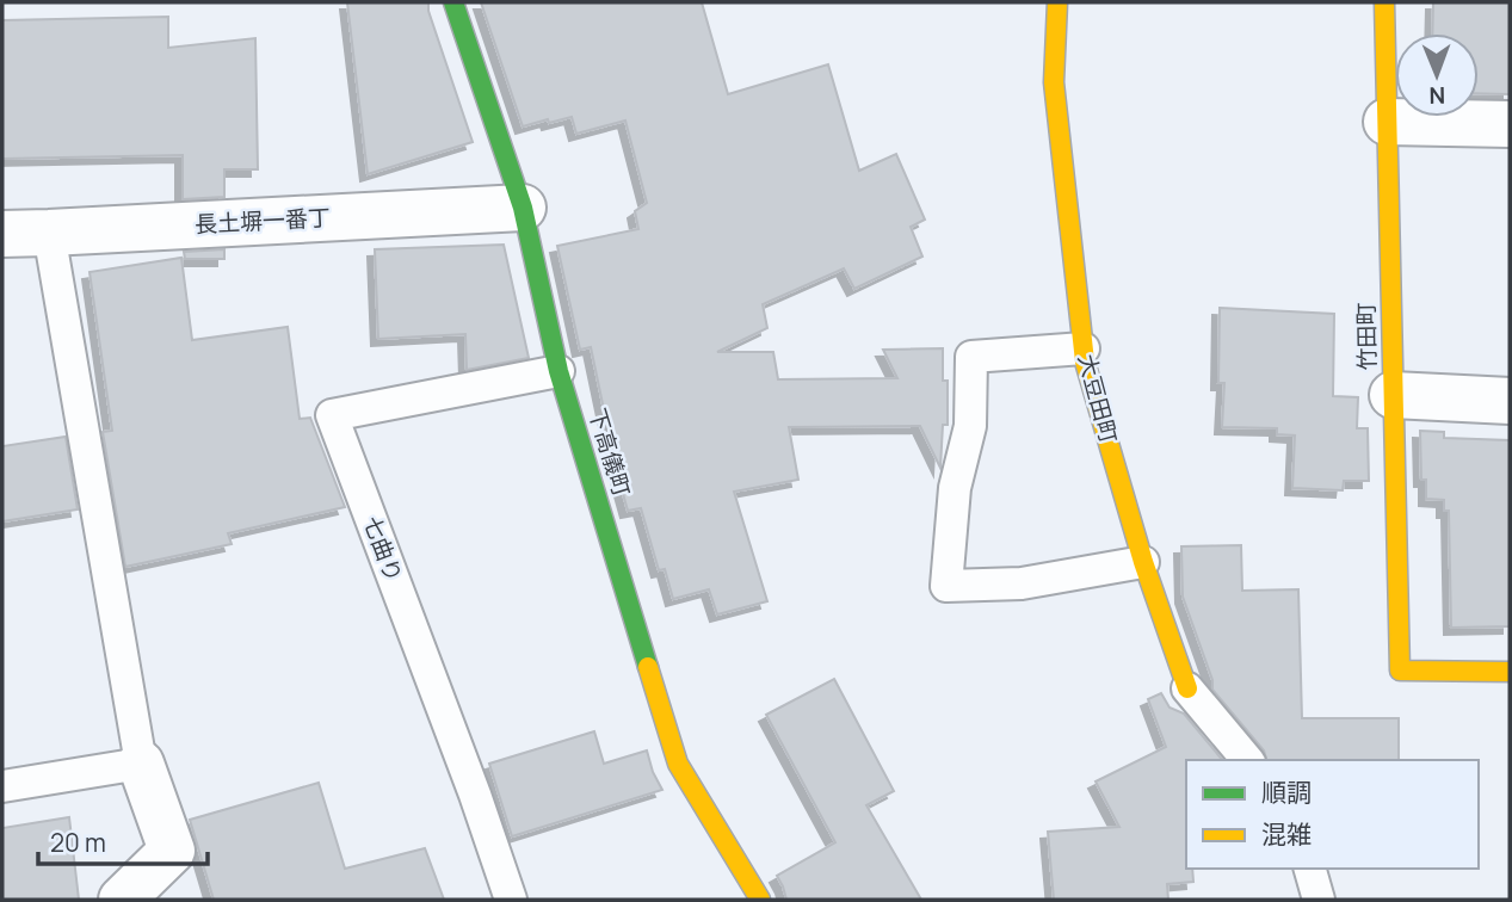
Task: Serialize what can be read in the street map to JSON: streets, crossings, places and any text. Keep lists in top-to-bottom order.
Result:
{
  "streets": {
    "street": [
      "長土塀一番丁",
      "竹田町",
      "大豆田町",
      "下高儀町"
    ],
    "lane": ["七曲り"]
  },
  "crossings": [
    ["長土塀一番丁", "下高儀町"],
    ["下高儀町", "七曲り"]
  ],
  "legend": ["順調", "混雑"],
  "scale_bar": "20 m",
  "north": "bottom"
}
